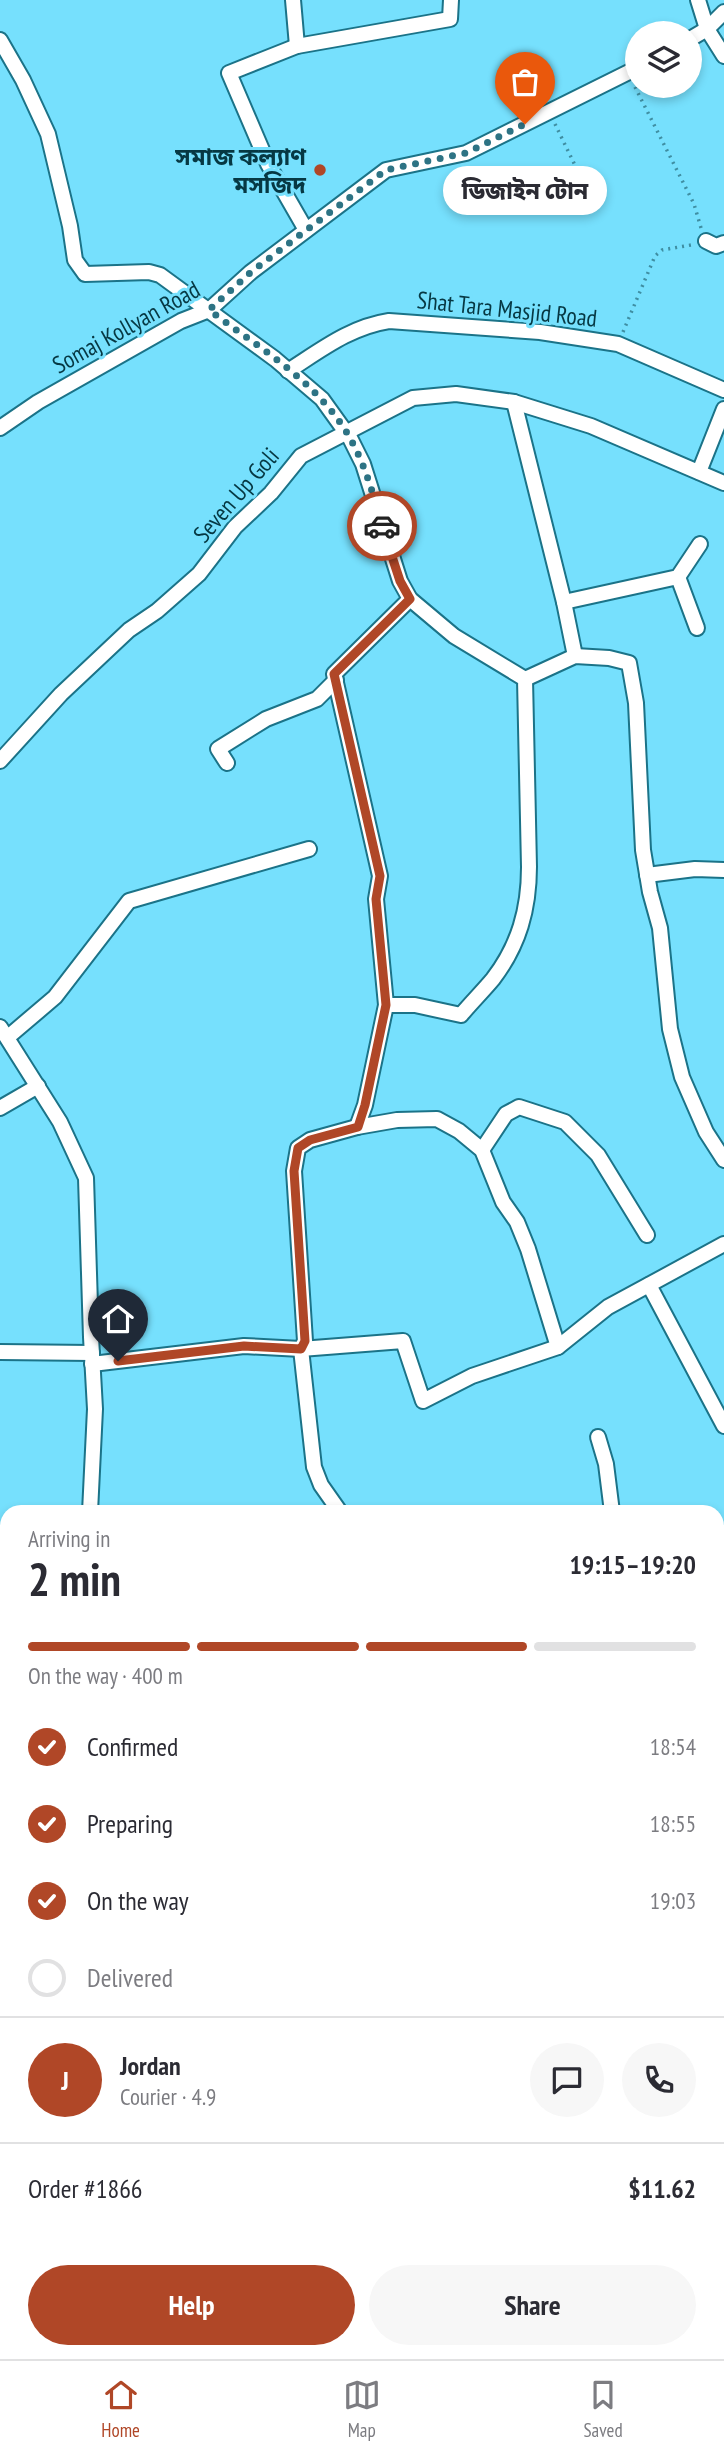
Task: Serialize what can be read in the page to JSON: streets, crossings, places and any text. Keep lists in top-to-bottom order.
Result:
{
  "streets": {
    "street": ["Shat Tara Masjid Road", "Somaj Kollyan Road", "Seven Up Goli"]
  },
  "places": ["ডিজাইন টোন", "সমাজ কল্যাণ মসজিদ"],
  "page": {
    "bubble": "ডিজাইন টোন",
    "heading": ["2 min", "Arriving in", "19:15–19:20"],
    "panel": [
      "Jordan",
      "Courier · 4.9",
      "Order #1866",
      "$11.62"
    ],
    "bar": "On the way · 400 m",
    "list": [
      ["Confirmed", "18:54"],
      ["Preparing", "18:55"],
      ["On the way", "19:03"],
      "Delivered"
    ],
    "round": "J",
    "buttons": ["Help", "Share"],
    "tabs": ["Home", "Map", "Saved"]
  }
}
